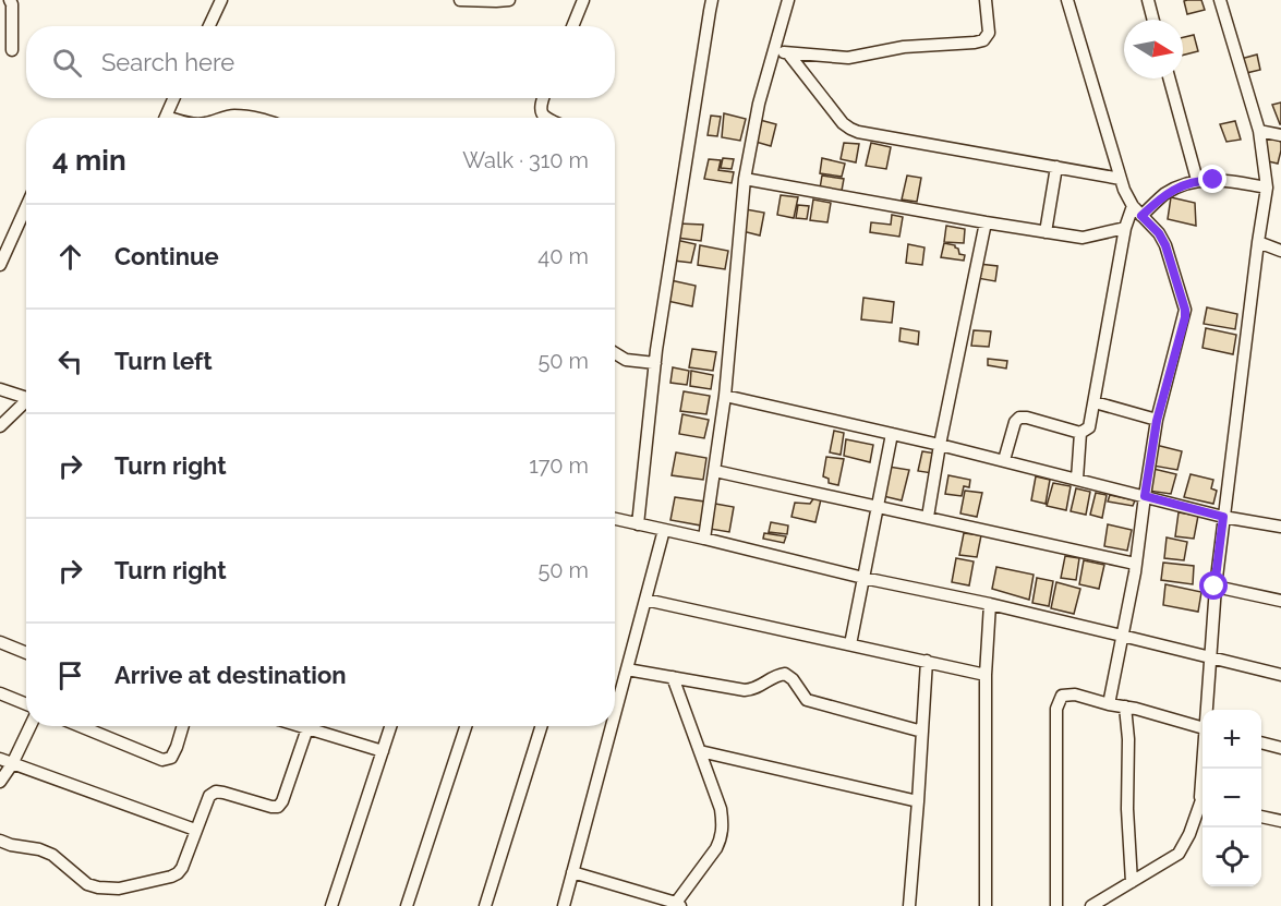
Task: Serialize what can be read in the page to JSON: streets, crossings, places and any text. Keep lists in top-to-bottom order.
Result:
{
  "north": "right",
  "page": {
    "search": "Search here",
    "heading": ["4 min", "Walk · 310 m"],
    "list": [
      ["Continue", "40 m"],
      ["Turn left", "50 m"],
      ["Turn right", "170 m"],
      ["Turn right", "50 m"],
      "Arrive at destination"
    ],
    "map_buttons": ["+", "−"]
  }
}
